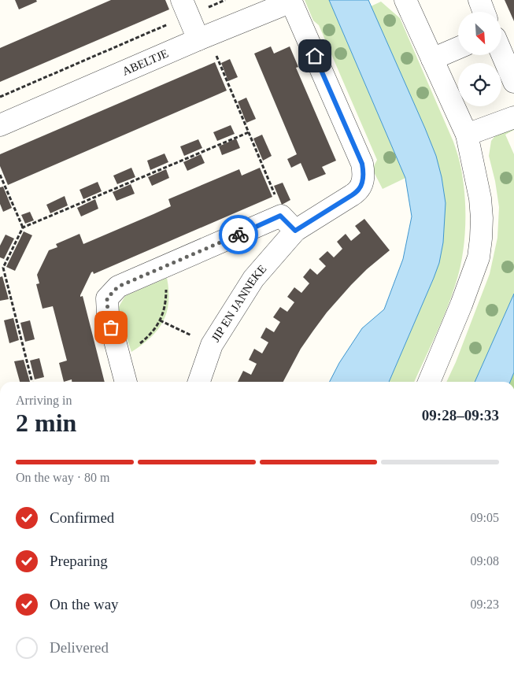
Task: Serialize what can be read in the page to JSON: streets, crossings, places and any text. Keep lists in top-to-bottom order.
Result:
{
  "streets": {
    "street": ["ABELTJE", "JIP EN JANNEKE"]
  },
  "crossings": [
    ["ABELTJE", "JIP EN JANNEKE"]
  ],
  "north": "bottom right",
  "page": {
    "heading": ["2 min", "Arriving in", "09:28–09:33"],
    "bar": "On the way · 80 m",
    "list": [
      ["Confirmed", "09:05"],
      ["Preparing", "09:08"],
      ["On the way", "09:23"],
      "Delivered"
    ]
  }
}
